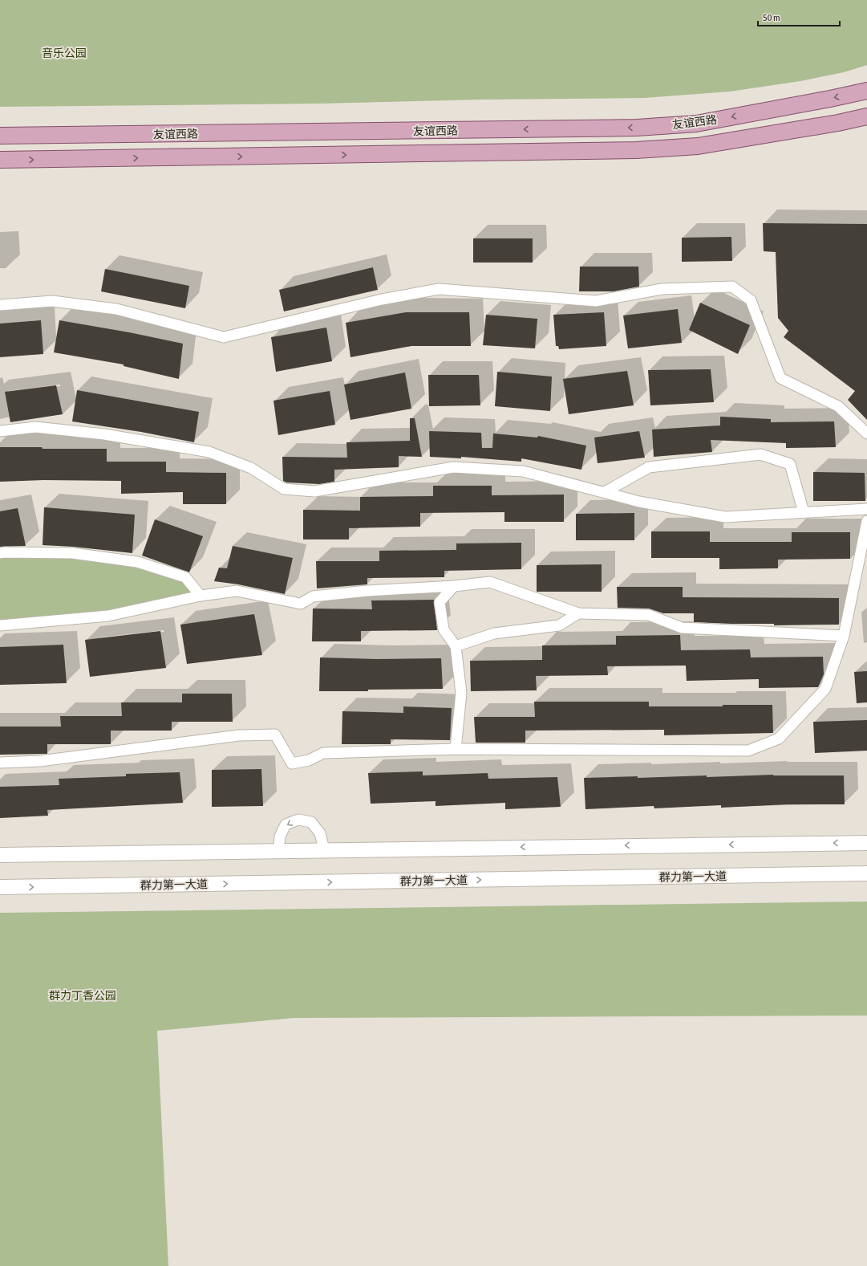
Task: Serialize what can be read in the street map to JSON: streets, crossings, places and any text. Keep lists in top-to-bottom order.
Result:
{
  "streets": {
    "main road": ["友谊西路", "群力第一大道"]
  },
  "parks": ["音乐公园", "群力丁香公园"],
  "scale_bar": "50 m"
}
